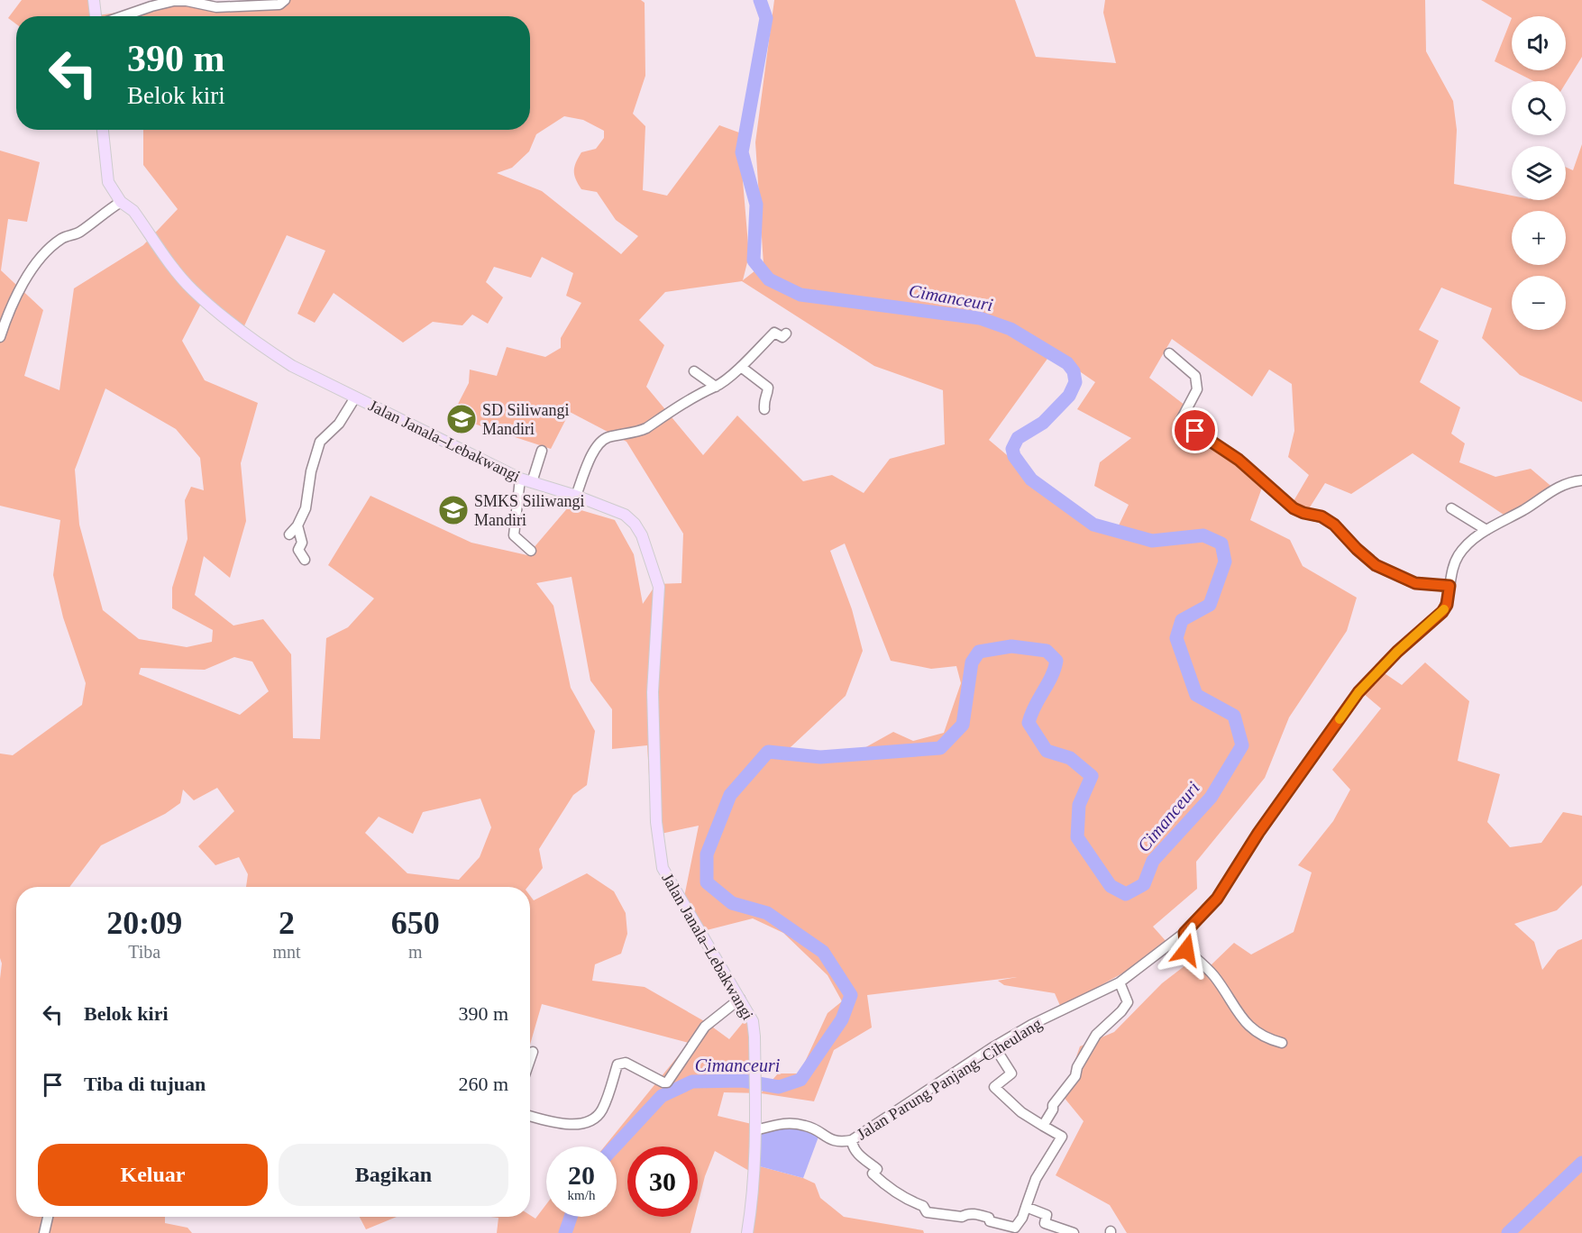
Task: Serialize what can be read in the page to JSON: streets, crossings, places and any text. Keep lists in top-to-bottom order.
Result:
{
  "streets": {
    "main road": ["Jalan Janala–Lebakwangi"],
    "street": ["Jalan Parung Panjang–Ciheulang"]
  },
  "crossings": [
    ["Jalan Janala–Lebakwangi", "Jalan Parung Panjang–Ciheulang"]
  ],
  "water": ["Cimanceuri"],
  "places": {
    "school or university": ["SD Siliwangi Mandiri", "SMKS Siliwangi Mandiri"]
  },
  "page": {
    "map_buttons": ["+", "−"],
    "turn": ["390 m", "Belok kiri"],
    "eta": [
      "20:09",
      "Tiba",
      "2",
      "mnt",
      "650",
      "m"
    ],
    "list": [
      {
        "name": "Belok kiri",
        "value": "390 m"
      },
      {
        "name": "Tiba di tujuan",
        "value": "260 m"
      }
    ],
    "buttons": ["Keluar", "Bagikan"],
    "speed": "20 km/h",
    "limit": "30"
  }
}
